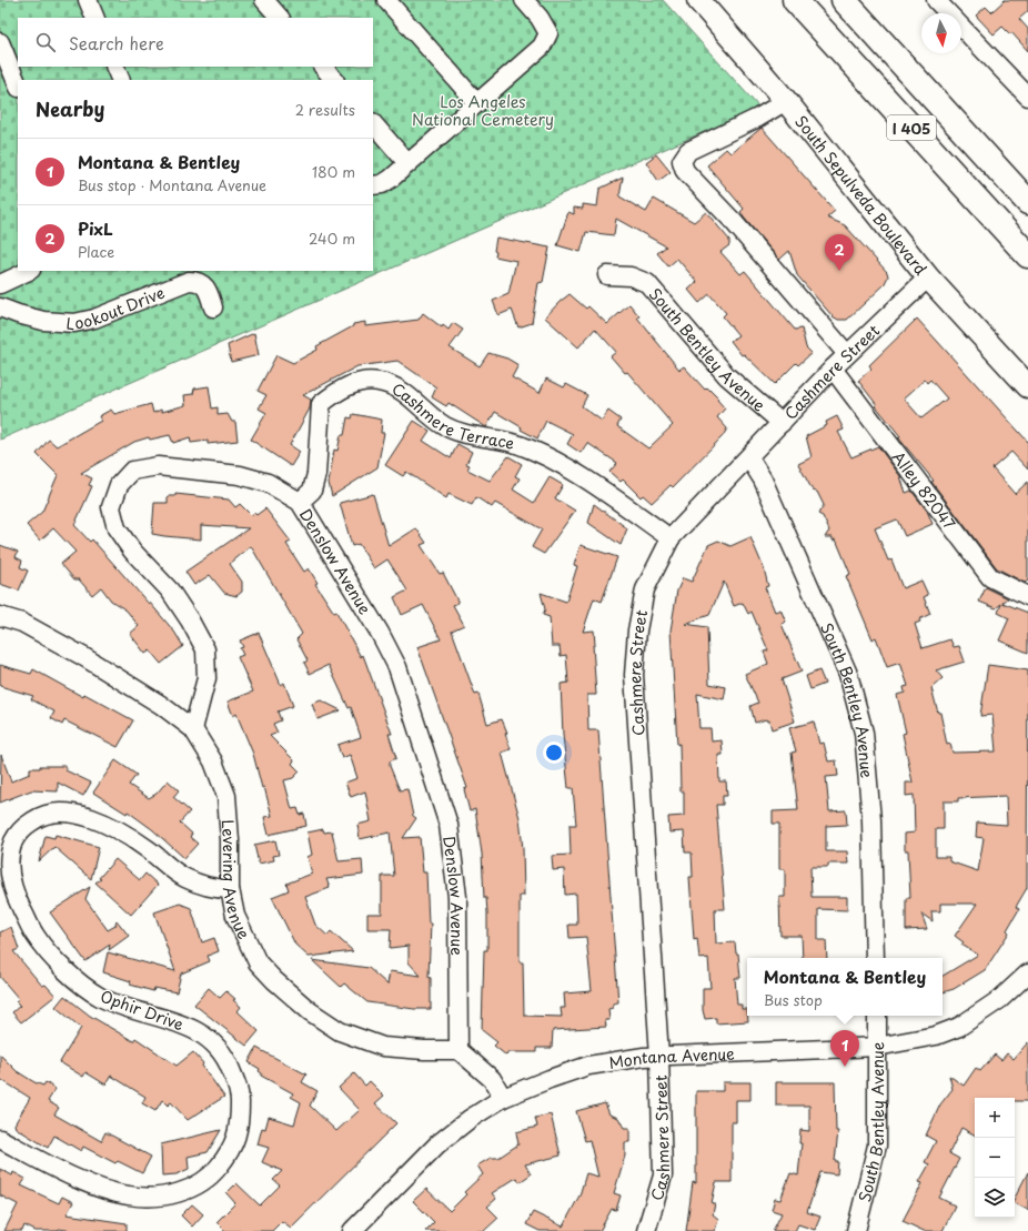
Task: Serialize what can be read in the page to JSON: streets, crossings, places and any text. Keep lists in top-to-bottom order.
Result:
{
  "streets": {
    "highway": ["I 405"],
    "main road": ["South Sepulveda Boulevard"],
    "street": [
      "Lookout Drive",
      "South Bentley Avenue",
      "Cashmere Street",
      "Cashmere Terrace",
      "Alley 82047",
      "Denslow Avenue",
      "Levering Avenue",
      "Ophir Drive",
      "Montana Avenue"
    ]
  },
  "crossings": [
    ["South Sepulveda Boulevard", "Cashmere Street"],
    ["South Bentley Avenue", "Cashmere Street"],
    ["South Bentley Avenue", "Montana Avenue"],
    ["Cashmere Street", "Cashmere Terrace"],
    ["Cashmere Street", "Alley 82047"],
    ["Cashmere Street", "Montana Avenue"],
    ["Cashmere Terrace", "Denslow Avenue"],
    ["Denslow Avenue", "Levering Avenue"],
    ["Levering Avenue", "Ophir Drive"]
  ],
  "parks": ["Los Angeles National Cemetery"],
  "north": "bottom",
  "page": {
    "search": "Search here",
    "heading": ["Nearby", "2 results"],
    "list": [
      {
        "mark": "1",
        "name": "Montana & Bentley",
        "note": "Bus stop · Montana Avenue",
        "value": "180 m"
      },
      {
        "mark": "2",
        "name": "PixL",
        "note": "Place",
        "value": "240 m"
      }
    ],
    "pins": ["2", "1"],
    "popup": ["Montana & Bentley", "Bus stop"],
    "map_buttons": ["+", "−"]
  }
}
